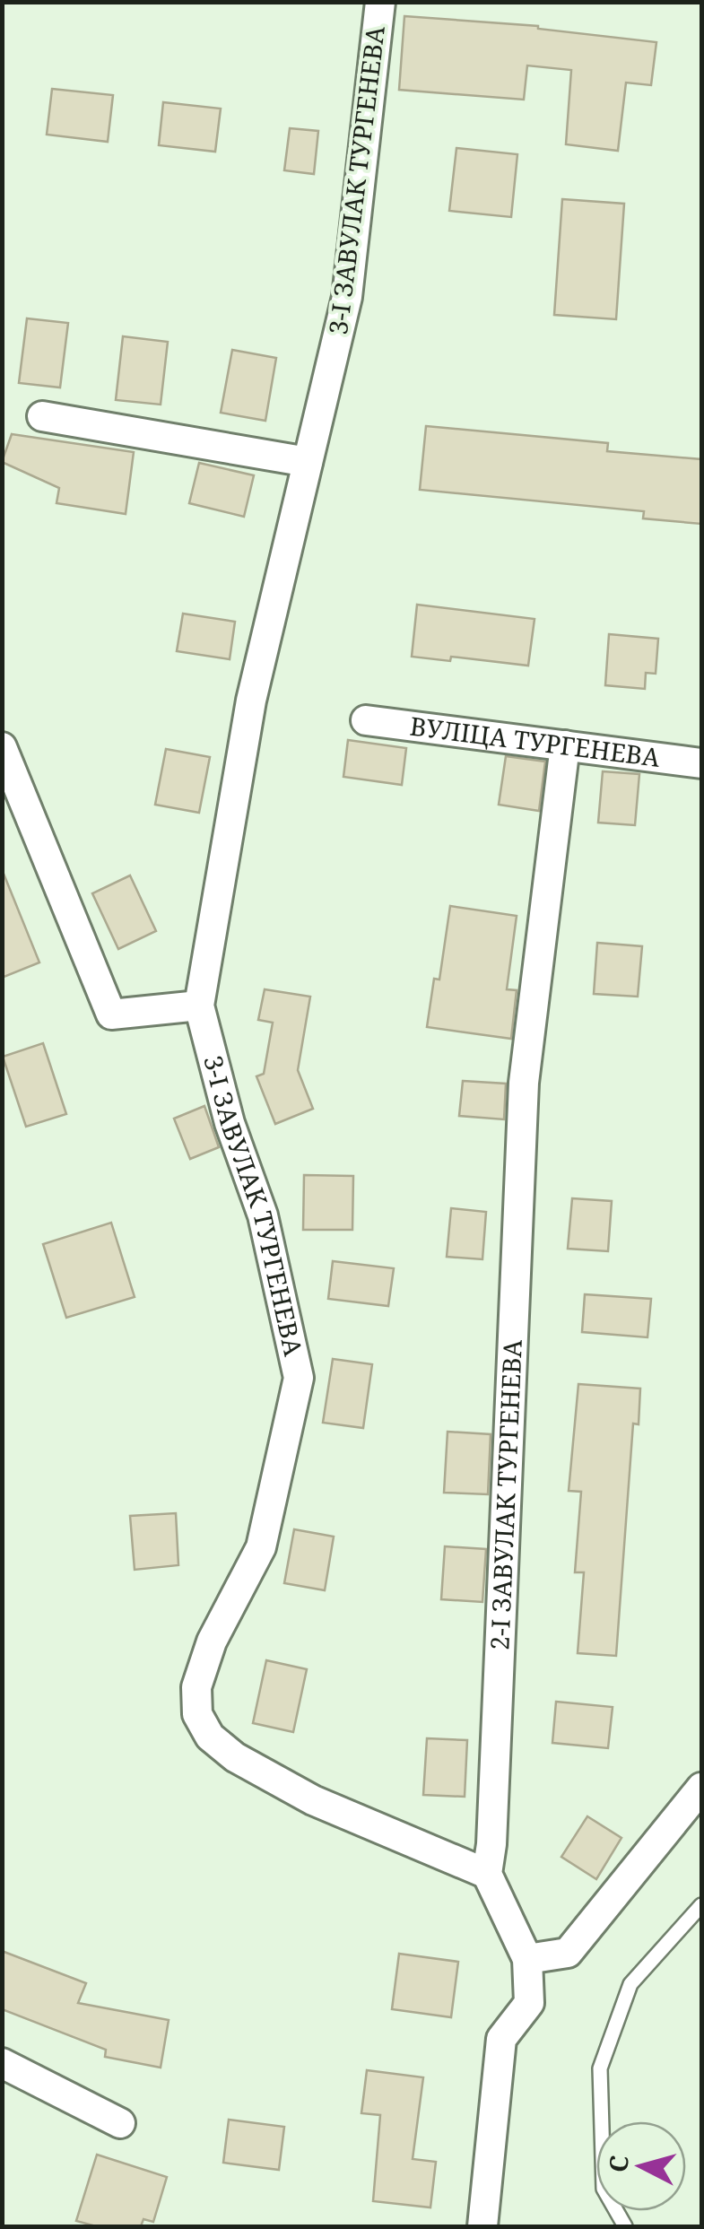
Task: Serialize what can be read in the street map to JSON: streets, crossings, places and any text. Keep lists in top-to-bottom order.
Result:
{
  "streets": {
    "street": ["3-І ЗАВУЛАК ТУРГЕНЕВА", "ВУЛІЦА ТУРГЕНЕВА", "2-І ЗАВУЛАК ТУРГЕНЕВА"]
  },
  "crossings": [
    ["3-І ЗАВУЛАК ТУРГЕНЕВА", "2-І ЗАВУЛАК ТУРГЕНЕВА"],
    ["ВУЛІЦА ТУРГЕНЕВА", "2-І ЗАВУЛАК ТУРГЕНЕВА"]
  ],
  "north": "left"
}
